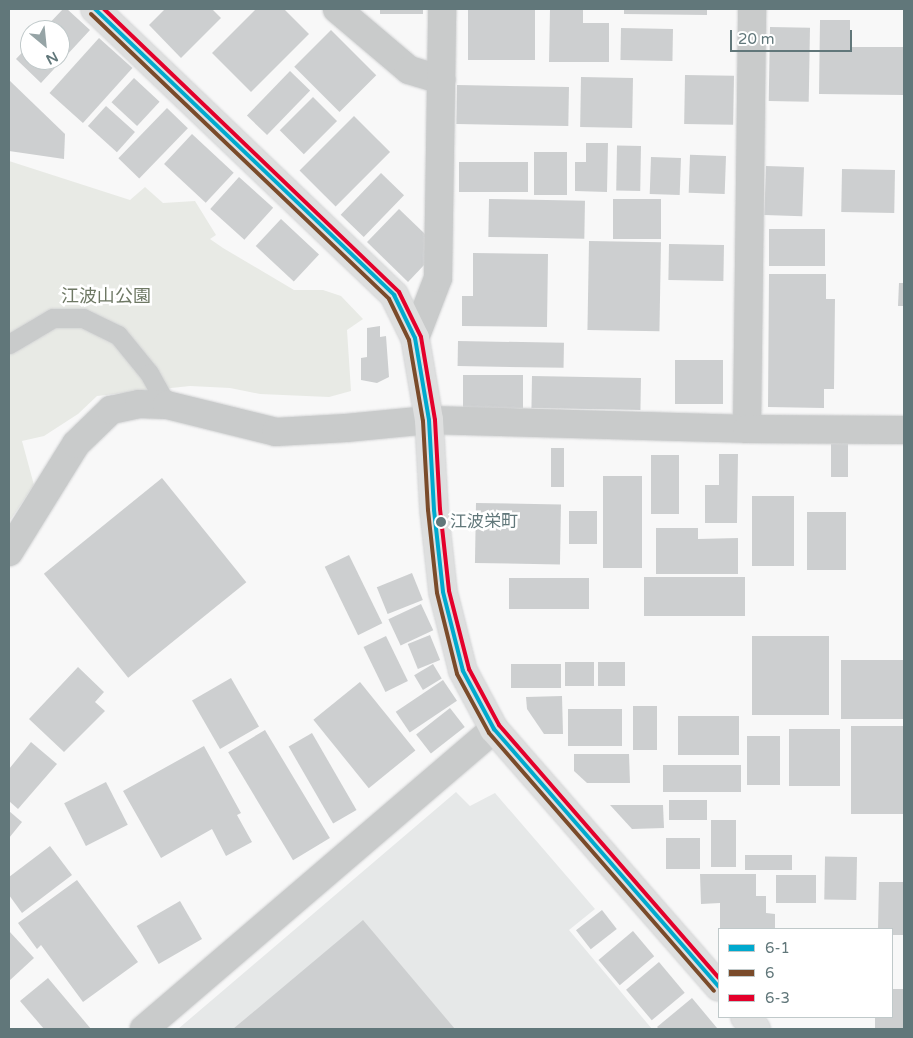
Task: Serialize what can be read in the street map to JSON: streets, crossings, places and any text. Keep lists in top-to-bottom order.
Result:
{
  "parks": ["江波山公園"],
  "places": ["江波栄町"],
  "lines": ["transit line 6-1", "transit line 6-3", "transit line 6"],
  "legend": ["6-1", "6", "6-3"],
  "scale_bar": "20 m",
  "north": "bottom right"
}
